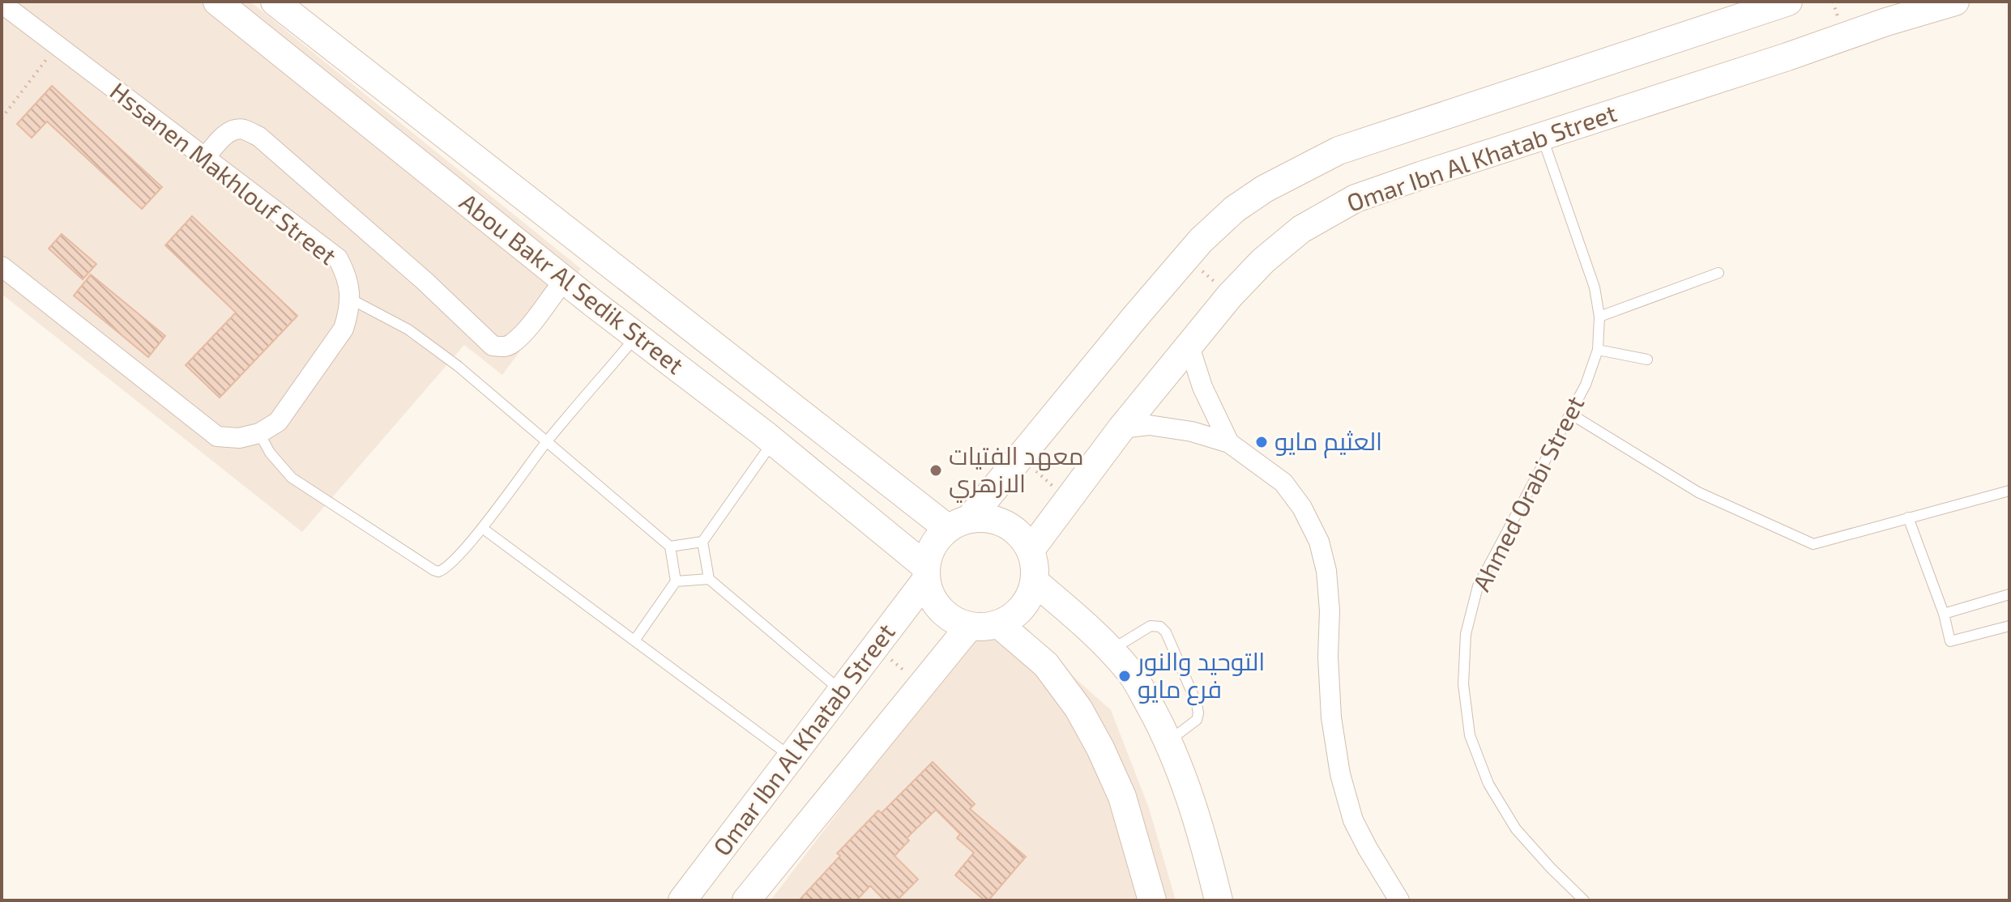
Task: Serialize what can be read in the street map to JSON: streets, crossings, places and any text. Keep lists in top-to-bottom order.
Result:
{
  "streets": {
    "street": ["Omar Ibn Al Khatab Street", "Hssanen Makhlouf Street", "Abou Bakr Al Sedik Street"],
    "lane": ["Ahmed Orabi Street"]
  },
  "crossings": [
    ["Omar Ibn Al Khatab Street", "Abou Bakr Al Sedik Street"],
    ["Omar Ibn Al Khatab Street", "Ahmed Orabi Street"]
  ],
  "places": ["العثيم مايو", "معهد الفتيات الازهري", "التوحيد والنور فرع مايو"]
}
